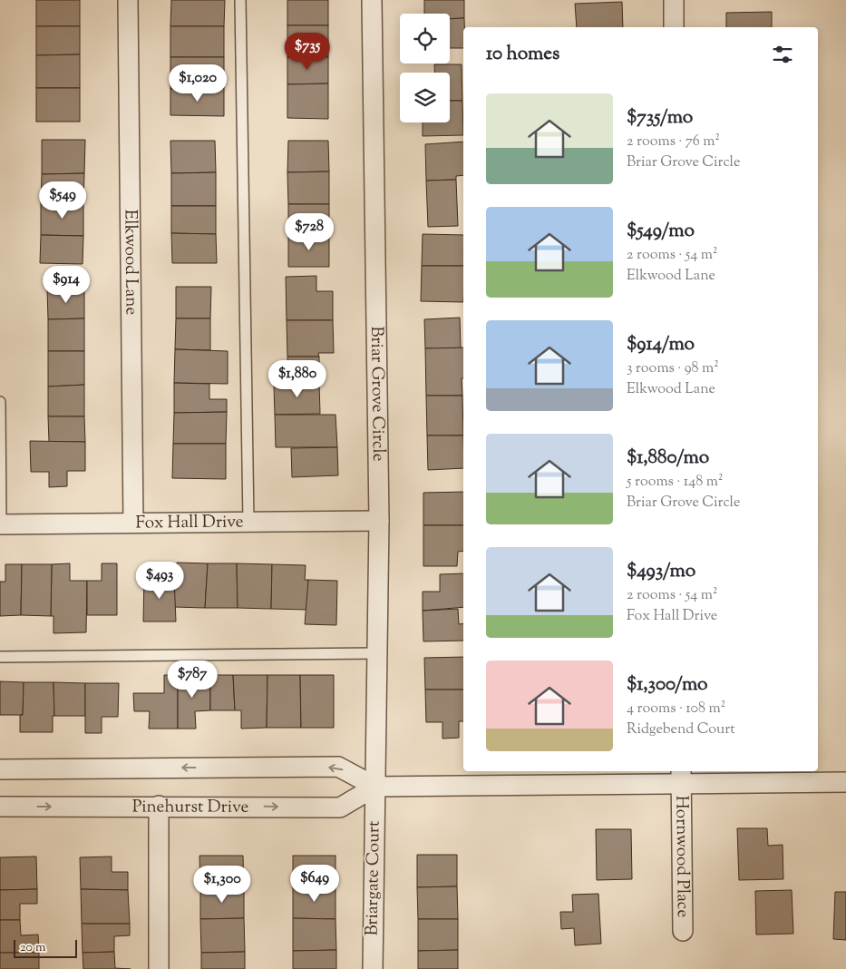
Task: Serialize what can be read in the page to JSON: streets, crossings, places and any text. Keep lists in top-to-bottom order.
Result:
{
  "streets": {
    "street": [
      "Elkwood Lane",
      "Briar Grove Circle",
      "Fox Hall Drive",
      "Pinehurst Drive",
      "Hornwood Place",
      "Briargate Court"
    ]
  },
  "crossings": [
    ["Elkwood Lane", "Fox Hall Drive"],
    ["Briar Grove Circle", "Fox Hall Drive"],
    ["Briar Grove Circle", "Pinehurst Drive"],
    ["Briar Grove Circle", "Briargate Court"],
    ["Pinehurst Drive", "Hornwood Place"],
    ["Pinehurst Drive", "Briargate Court"]
  ],
  "scale_bar": "20 m",
  "page": {
    "heading": "10 homes",
    "price": [
      "$735",
      "$1,020",
      "$549",
      "$728",
      "$914",
      "$1,880",
      "$493",
      "$787",
      "$649",
      "$1,300"
    ],
    "list": [
      {
        "name": "$735/mo",
        "note": "2 rooms · 76 m² · Briar Grove Circle"
      },
      {
        "name": "$549/mo",
        "note": "2 rooms · 54 m² · Elkwood Lane"
      },
      {
        "name": "$914/mo",
        "note": "3 rooms · 98 m² · Elkwood Lane"
      },
      {
        "name": "$1,880/mo",
        "note": "5 rooms · 148 m² · Briar Grove Circle"
      },
      {
        "name": "$493/mo",
        "note": "2 rooms · 54 m² · Fox Hall Drive"
      },
      {
        "name": "$1,300/mo",
        "note": "4 rooms · 108 m² · Ridgebend Court"
      }
    ],
    "scale": "20 m"
  }
}
